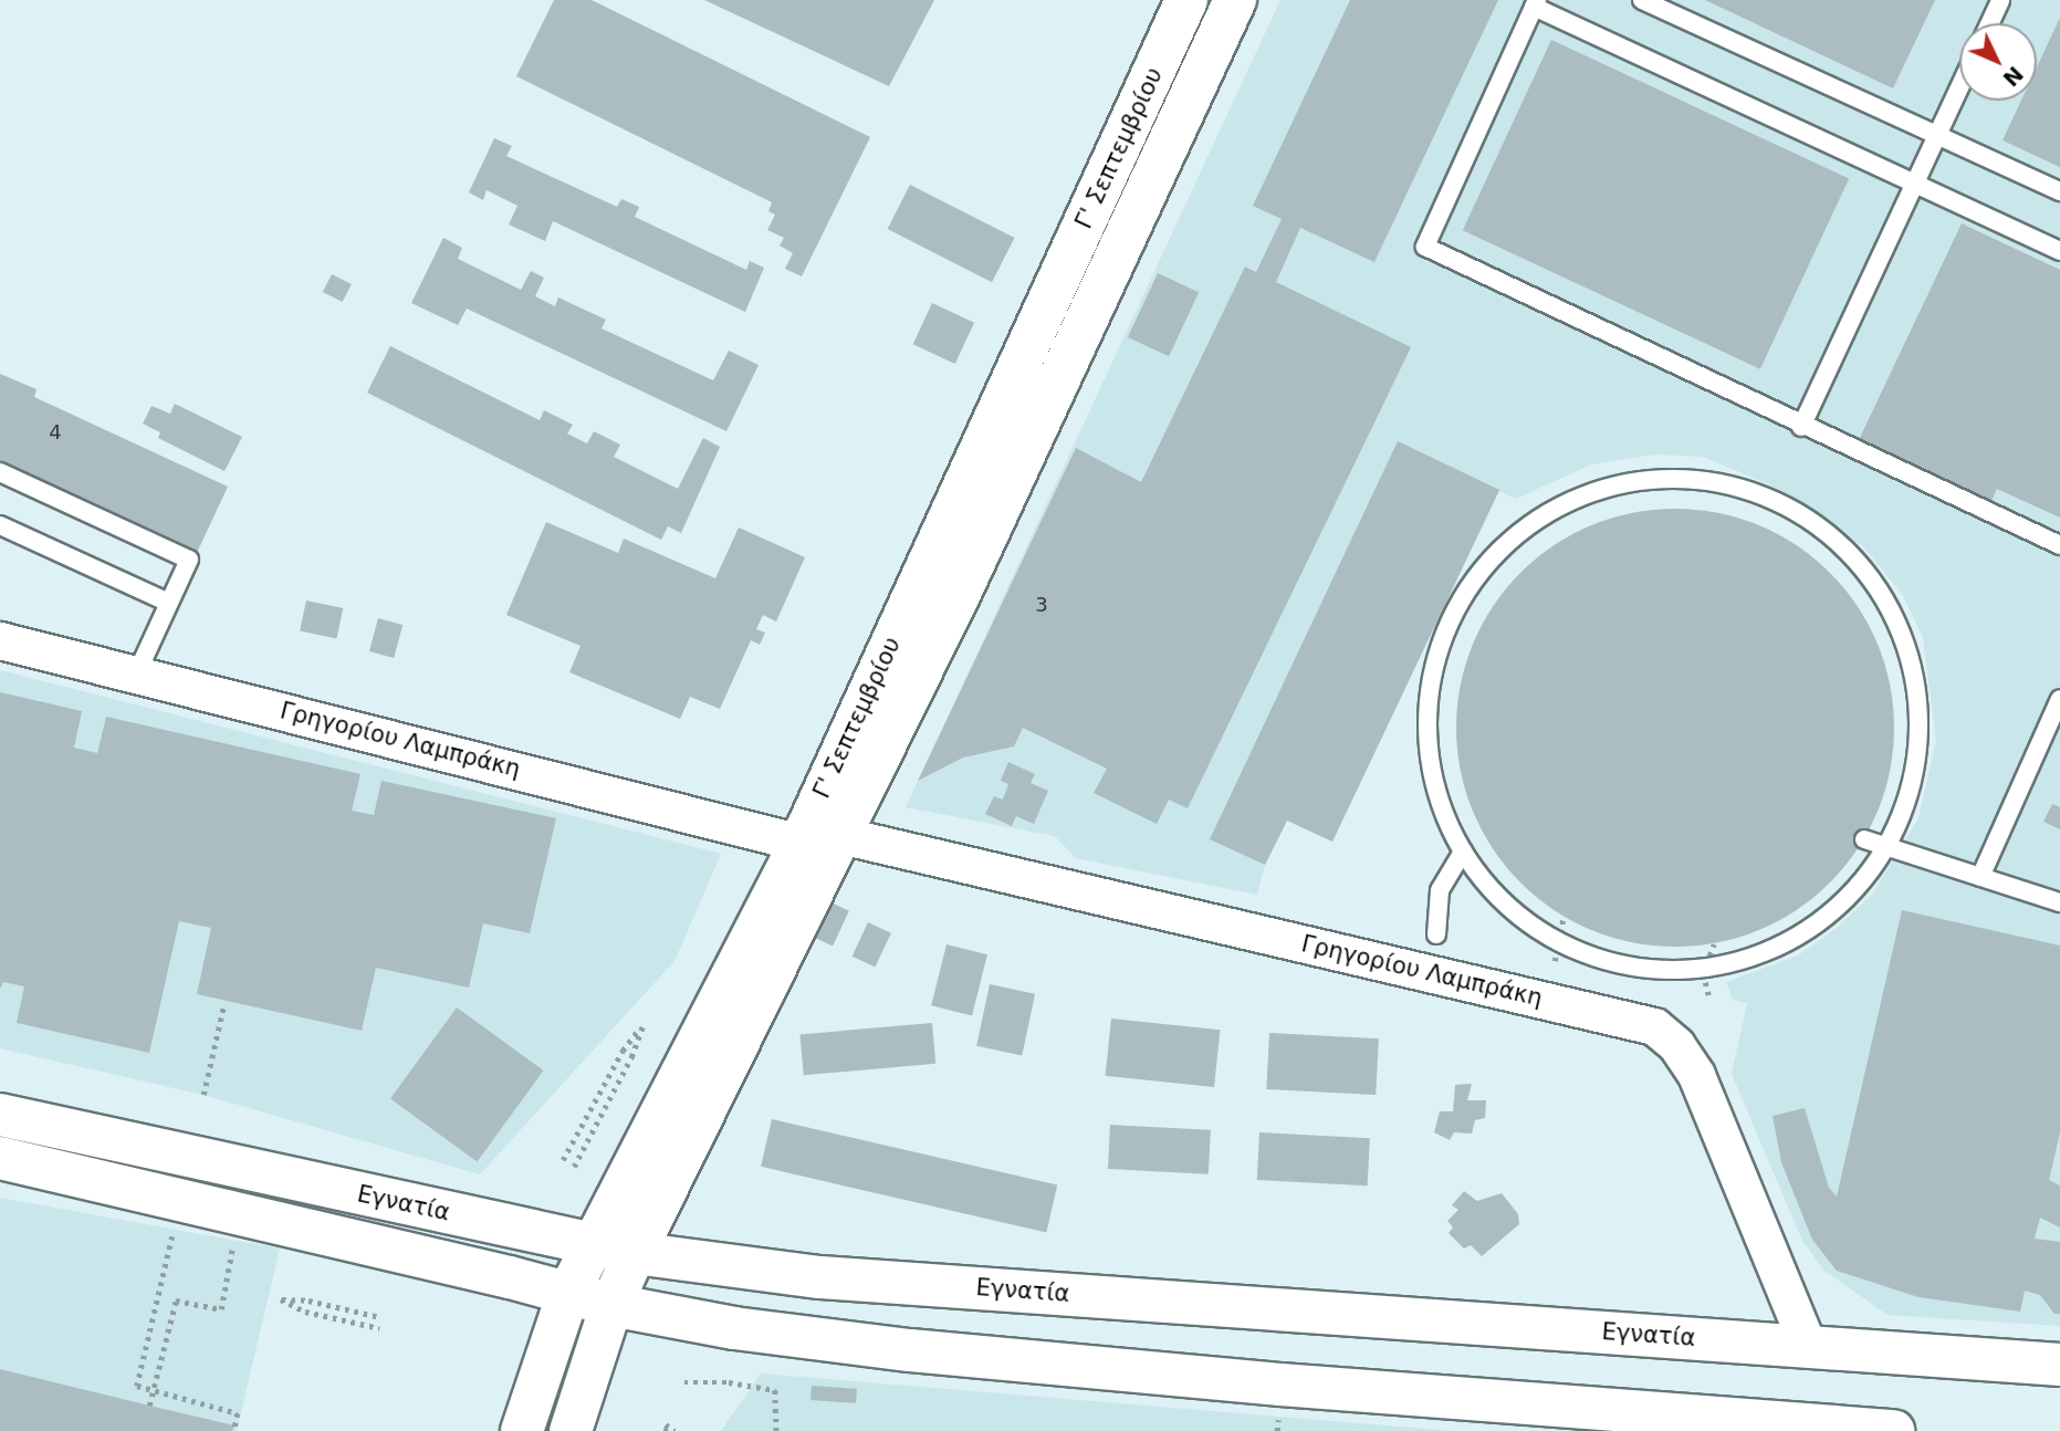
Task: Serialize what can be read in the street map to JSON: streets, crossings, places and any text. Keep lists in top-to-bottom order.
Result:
{
  "streets": {
    "main road": ["Γ' Σεπτεμβρίου", "Εγνατία"],
    "street": ["Γρηγορίου Λαμπράκη"]
  },
  "crossings": [
    ["Γ' Σεπτεμβρίου", "Γρηγορίου Λαμπράκη"],
    ["Γ' Σεπτεμβρίου", "Εγνατία"],
    ["Γρηγορίου Λαμπράκη", "Εγνατία"]
  ],
  "house_numbers": ["4", "3"],
  "north": "bottom right"
}
